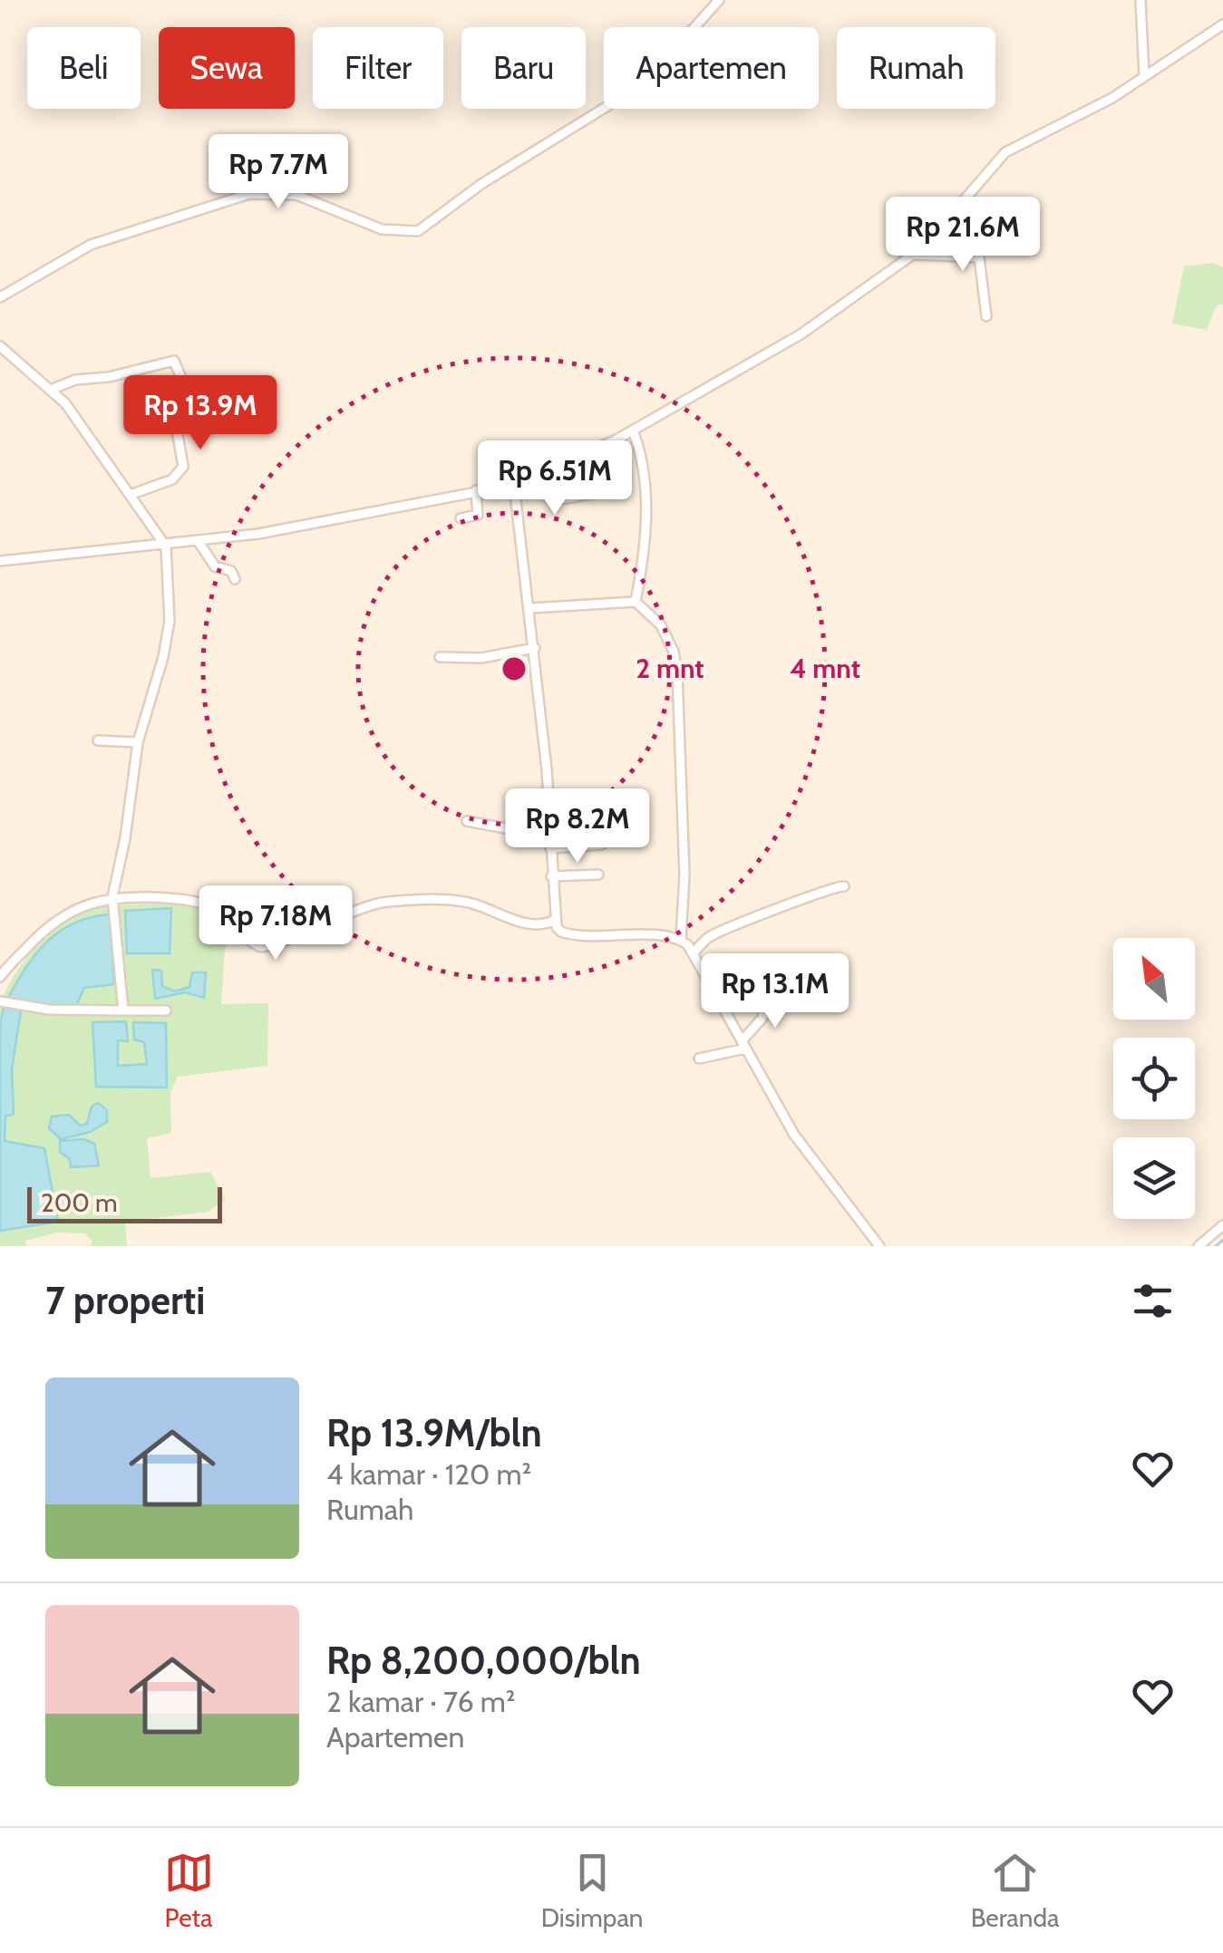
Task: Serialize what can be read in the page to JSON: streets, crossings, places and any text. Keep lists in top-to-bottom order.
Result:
{
  "scale_bar": "200 m",
  "north": "top left",
  "page": {
    "chip": [
      "Beli",
      "Sewa",
      "Filter",
      "Baru",
      "Apartemen",
      "Rumah"
    ],
    "price": [
      "Rp 7.7M",
      "Rp 21.6M",
      "Rp 13.9M",
      "Rp 6.51M",
      "Rp 8.2M",
      "Rp 7.18M",
      "Rp 13.1M"
    ],
    "scale": "200 m",
    "heading": "7 properti",
    "list": [
      {
        "name": "Rp 13.9M/bln",
        "note": "4 kamar · 120 m² · Rumah"
      },
      {
        "name": "Rp 8,200,000/bln",
        "note": "2 kamar · 76 m² · Apartemen"
      }
    ],
    "tabs": ["Peta", "Disimpan", "Beranda"]
  },
  "rings": ["2 mnt", "4 mnt"]
}
